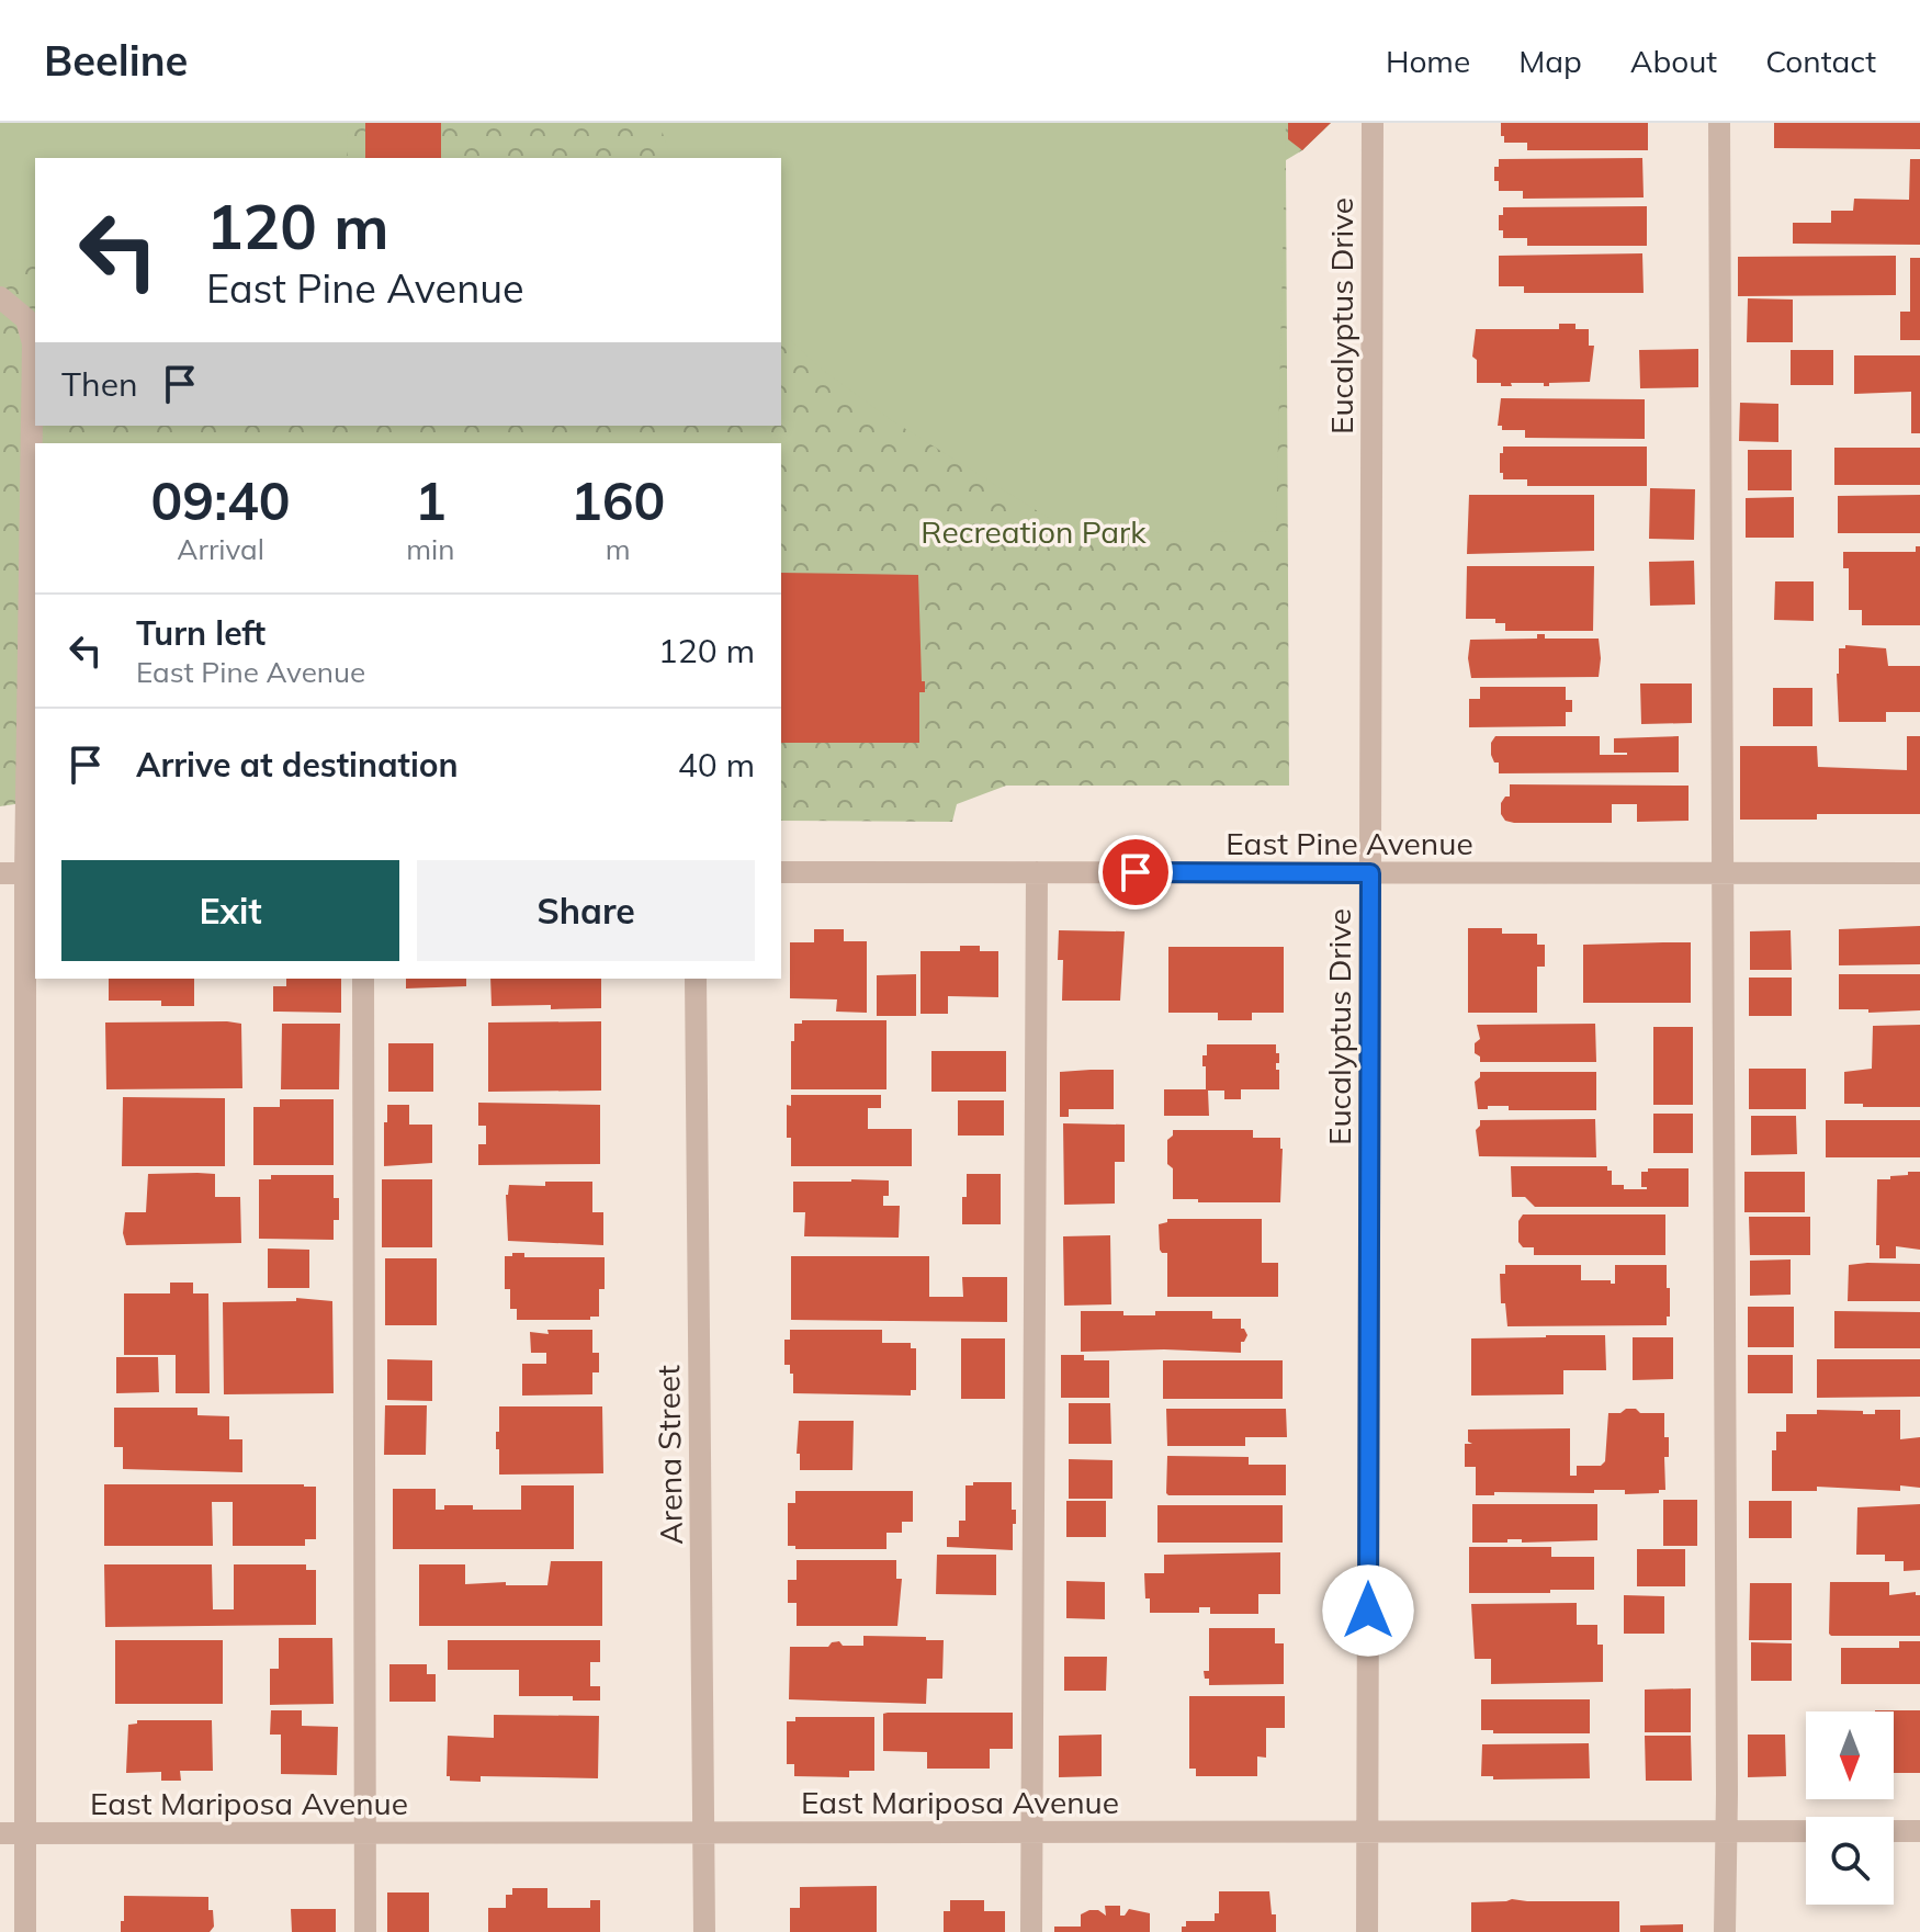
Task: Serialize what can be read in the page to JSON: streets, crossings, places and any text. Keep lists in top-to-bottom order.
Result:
{
  "streets": {
    "street": [
      "Eucalyptus Drive",
      "East Pine Avenue",
      "Arena Street",
      "East Mariposa Avenue"
    ]
  },
  "crossings": [
    ["Eucalyptus Drive", "East Pine Avenue"],
    ["Eucalyptus Drive", "East Mariposa Avenue"],
    ["Arena Street", "East Mariposa Avenue"]
  ],
  "parks": ["Recreation Park"],
  "north": "bottom",
  "page": {
    "header": "Beeline",
    "nav": [
      "Home",
      "Map",
      "About",
      "Contact"
    ],
    "turn": ["120 m", "East Pine Avenue"],
    "then": "Then",
    "eta": [
      "09:40",
      "Arrival",
      "1",
      "min",
      "160",
      "m"
    ],
    "list": [
      {
        "name": "Turn left",
        "note": "East Pine Avenue",
        "value": "120 m"
      },
      {
        "name": "Arrive at destination",
        "value": "40 m"
      }
    ],
    "buttons": ["Exit", "Share"]
  }
}
